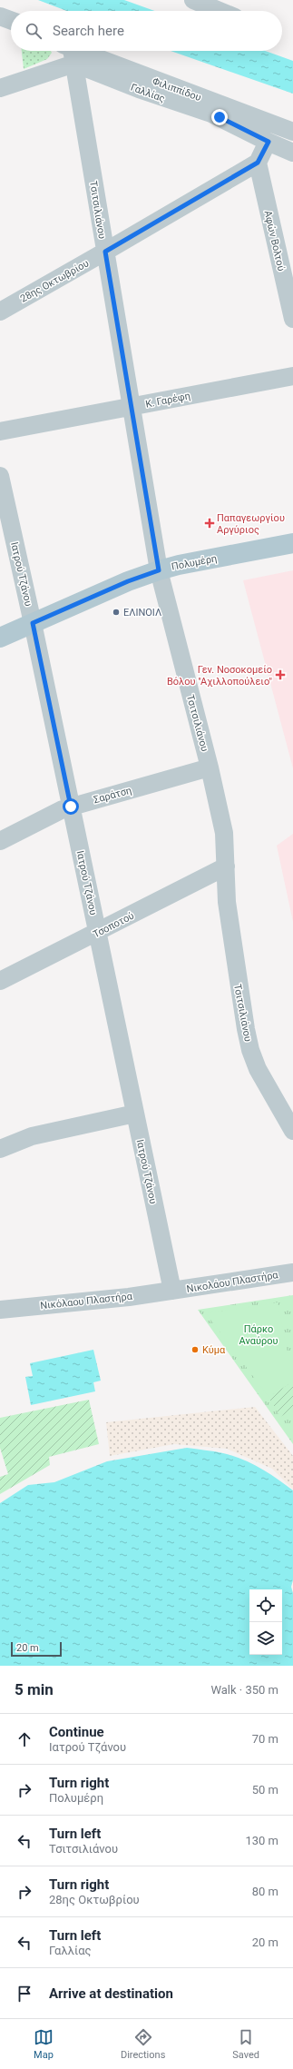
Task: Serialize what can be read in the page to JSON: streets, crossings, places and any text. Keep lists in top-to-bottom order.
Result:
{
  "streets": {
    "main road": ["Πολυμέρη"],
    "street": [
      "Φιλιππίδου",
      "Γαλλίας",
      "Τσιτσιλιάνου",
      "Αφών Βολτού",
      "28ης Οκτωβρίου",
      "Κ. Γαρέφη",
      "Ιατρού Τζάνου",
      "Σαράτση",
      "Τσοποτού",
      "Νικολάου Πλαστήρα",
      "Νικόλαου Πλαστήρα"
    ]
  },
  "crossings": [
    ["Φιλιππίδου", "Γαλλίας"],
    ["Φιλιππίδου", "Τσιτσιλιάνου"],
    ["Γαλλίας", "Τσιτσιλιάνου"],
    ["Τσιτσιλιάνου", "28ης Οκτωβρίου"],
    ["Τσιτσιλιάνου", "Κ. Γαρέφη"],
    ["Τσιτσιλιάνου", "Πολυμέρη"],
    ["Τσιτσιλιάνου", "Σαράτση"],
    ["Τσιτσιλιάνου", "Τσοποτού"],
    ["Αφών Βολτού", "28ης Οκτωβρίου"],
    ["Πολυμέρη", "Ιατρού Τζάνου"],
    ["Ιατρού Τζάνου", "Σαράτση"],
    ["Ιατρού Τζάνου", "Τσοποτού"],
    ["Ιατρού Τζάνου", "Νικολάου Πλαστήρα"],
    ["Ιατρού Τζάνου", "Νικόλαου Πλαστήρα"],
    ["Νικολάου Πλαστήρα", "Νικόλαου Πλαστήρα"]
  ],
  "parks": ["Πάρκο Αναύρου"],
  "places": {
    "health": ["Παπαγεωργίου Αργύριος", "Γεν. Νοσοκομείο Βόλου \"Αχιλλοπούλειο\""],
    "other": ["ΕΛΙΝΟΙΛ", "Κύμα"]
  },
  "scale_bar": "20 m",
  "page": {
    "search": "Search here",
    "scale": "20 m",
    "heading": ["5 min", "Walk · 350 m"],
    "list": [
      ["Continue", "Ιατρού Τζάνου", "70 m"],
      ["Turn right", "Πολυμέρη", "50 m"],
      ["Turn left", "Τσιτσιλιάνου", "130 m"],
      ["Turn right", "28ης Οκτωβρίου", "80 m"],
      ["Turn left", "Γαλλίας", "20 m"],
      "Arrive at destination"
    ],
    "nav": ["Map", "Directions", "Saved"]
  }
}
